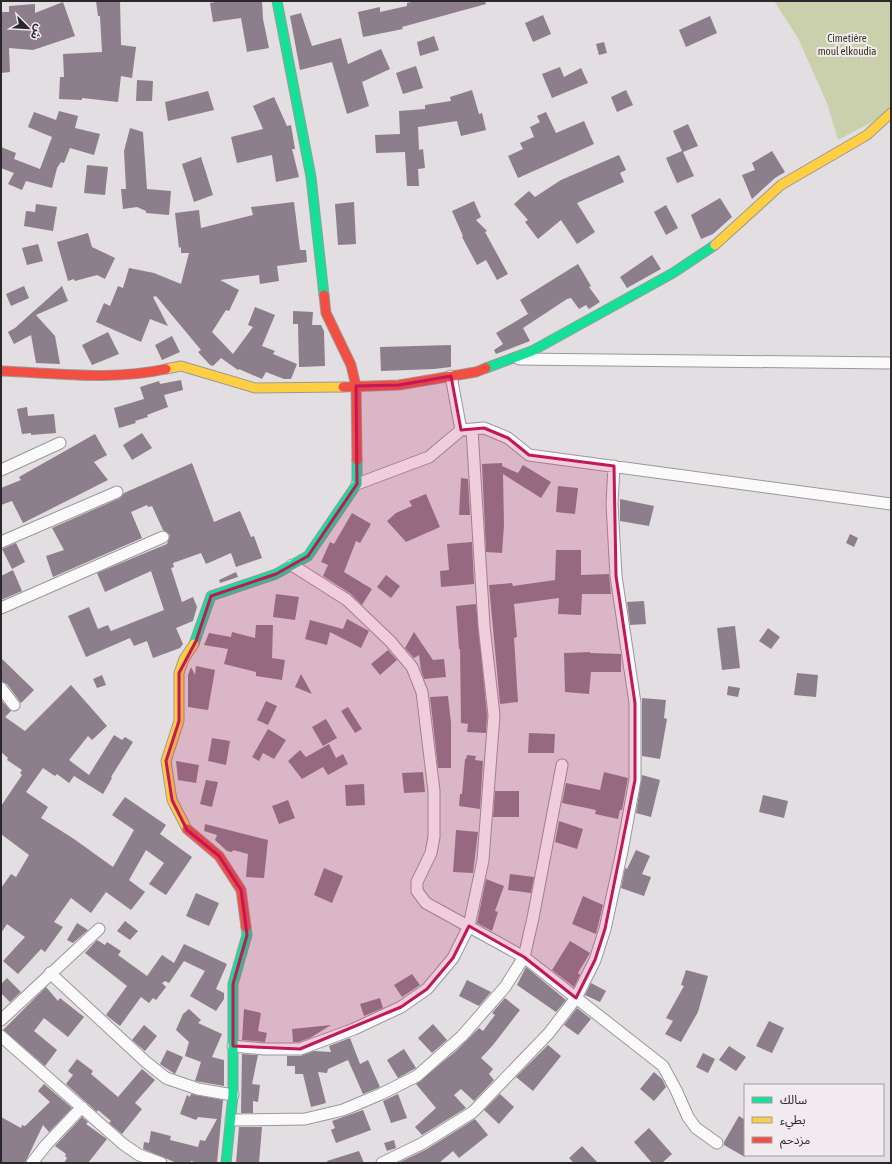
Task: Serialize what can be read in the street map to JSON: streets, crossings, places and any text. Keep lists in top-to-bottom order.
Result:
{
  "parks": ["Cimetière moul elkoudia"],
  "legend": ["سالك", "بطيء", "مزدحم"],
  "north": "bottom right"
}
